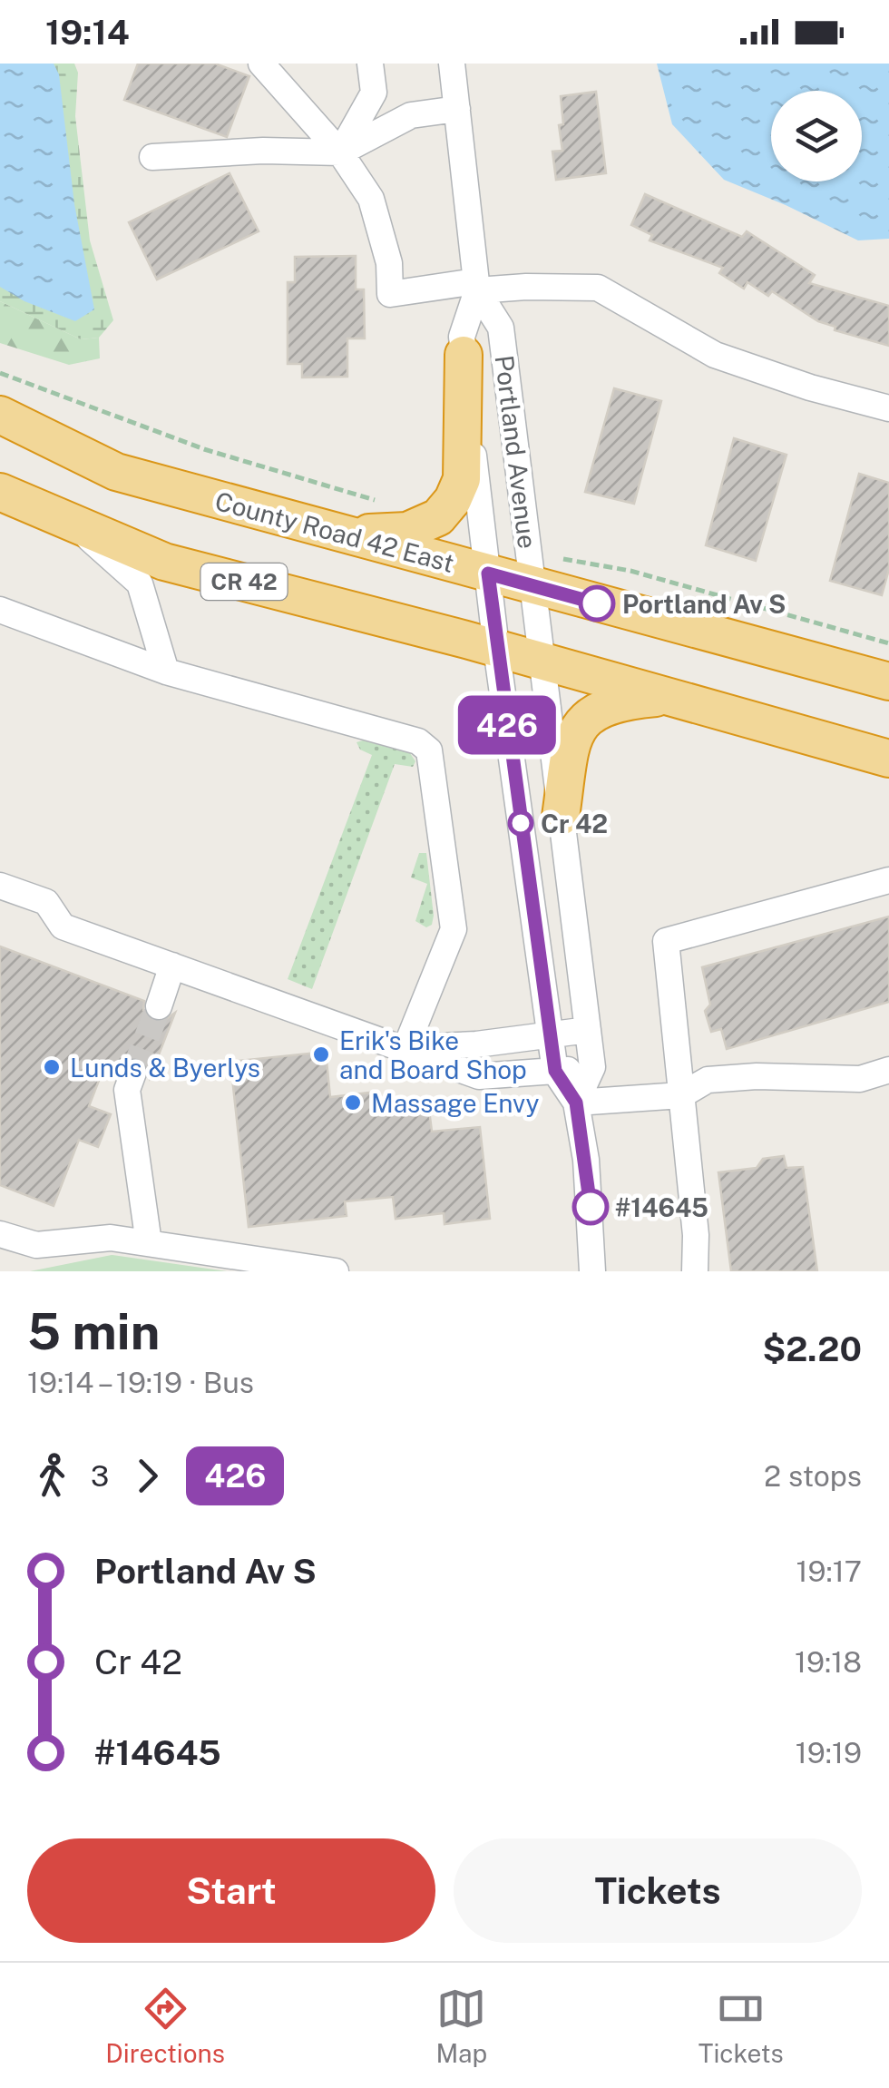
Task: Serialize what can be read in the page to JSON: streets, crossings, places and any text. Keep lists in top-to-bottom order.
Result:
{
  "streets": {
    "highway": ["County Road 42 East", "CR 42"],
    "street": ["Portland Avenue"]
  },
  "crossings": [
    ["Portland Avenue", "County Road 42 East"],
    ["Portland Avenue", "CR 42"]
  ],
  "places": [
    "Portland Av S",
    "Cr 42",
    "Erik's Bike and Board Shop",
    "Lunds & Byerlys",
    "Massage Envy",
    "#14645"
  ],
  "lines": ["bus line 426"],
  "page": {
    "status": "19:14",
    "on_map": "426",
    "heading": ["5 min", "19:14 – 19:19 · Bus", "$2.20"],
    "legs": ["3", "426", "2 stops"],
    "list": [
      {
        "name": "Portland Av S",
        "value": "19:17"
      },
      {
        "name": "Cr 42",
        "value": "19:18"
      },
      {
        "name": "#14645",
        "value": "19:19"
      }
    ],
    "buttons": ["Start", "Tickets"],
    "tabs": ["Directions", "Map", "Tickets"]
  }
}
